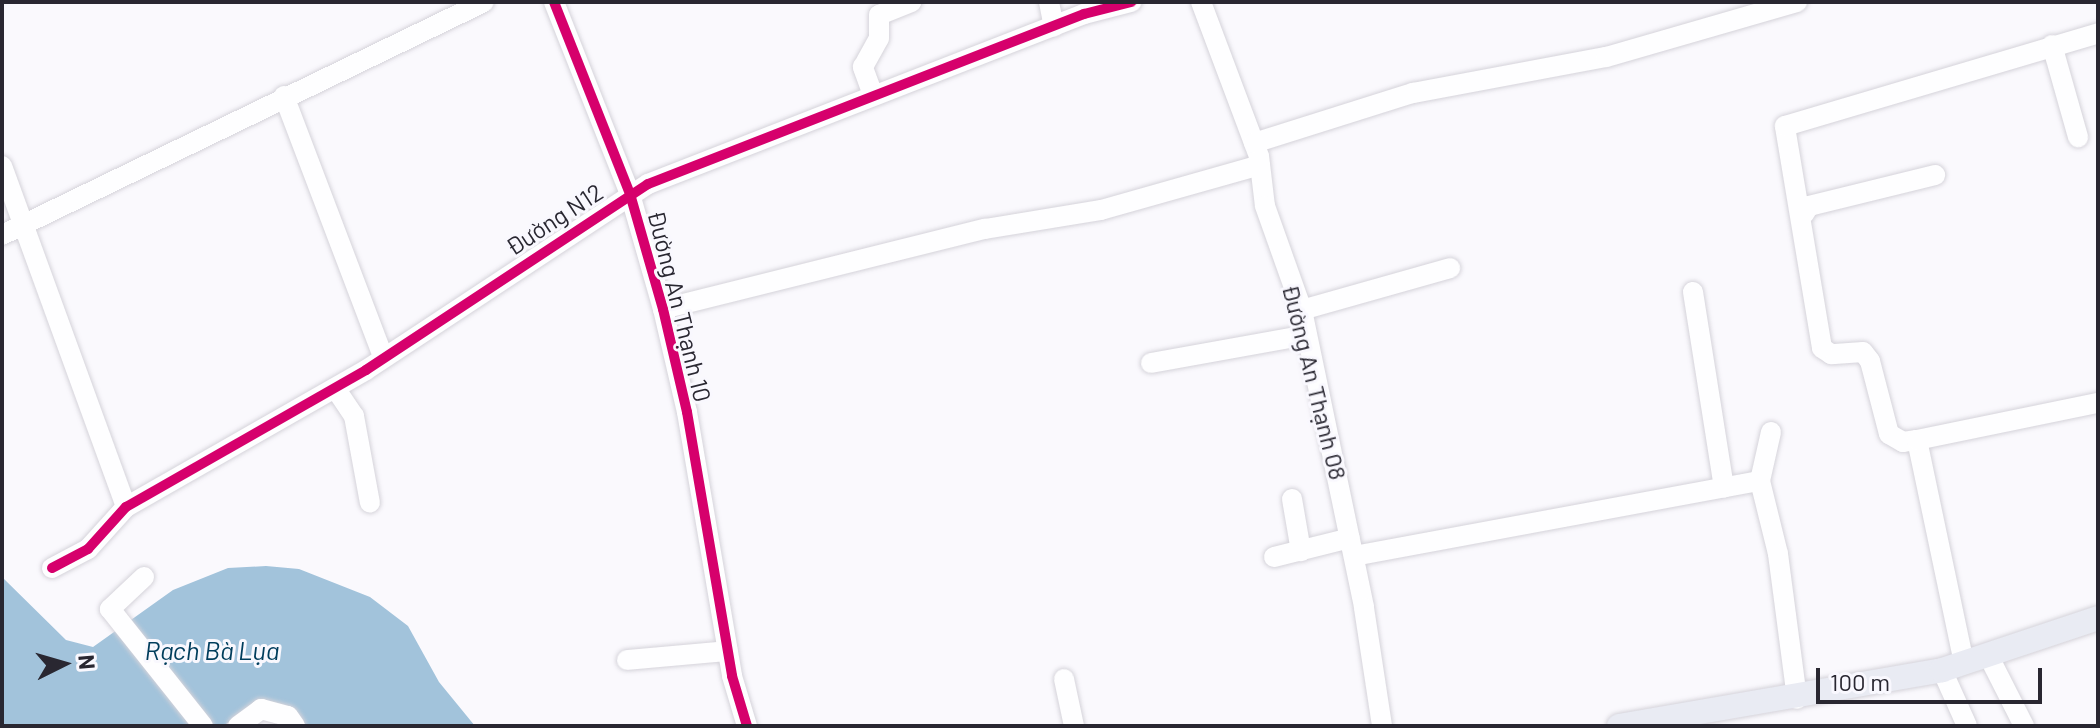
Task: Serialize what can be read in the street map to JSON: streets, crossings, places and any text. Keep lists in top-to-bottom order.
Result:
{
  "streets": {
    "street": ["Đường N12", "Đường An Thạnh 10", "Đường An Thạnh 08"]
  },
  "crossings": [
    ["Đường N12", "Đường An Thạnh 10"]
  ],
  "water": ["Rạch Bà Lụa"],
  "scale_bar": "100 m",
  "north": "right"
}
